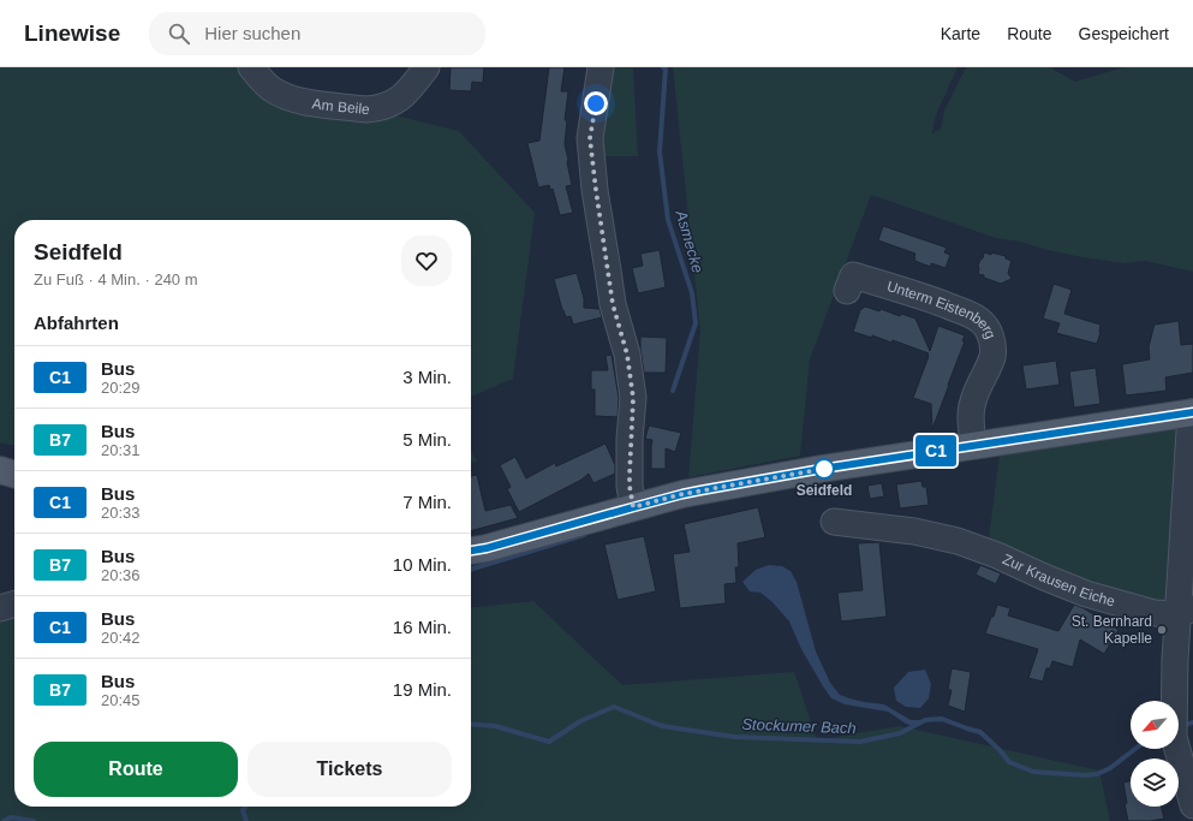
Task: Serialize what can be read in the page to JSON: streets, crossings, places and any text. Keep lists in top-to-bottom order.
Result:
{
  "streets": {
    "street": ["Am Beile", "Unterm Eistenberg", "Zur Krausen Eiche"]
  },
  "water": ["Asmecke", "Stockumer Bach"],
  "places": ["Seidfeld", "St. Bernhard Kapelle"],
  "lines": ["bus line C1"],
  "north": "bottom left",
  "page": {
    "header": "Linewise",
    "search": "Hier suchen",
    "nav": ["Karte", "Route", "Gespeichert"],
    "on_map": "C1",
    "heading": [
      ["Seidfeld", "Zu Fuß · 4 Min. · 240 m"],
      "Abfahrten"
    ],
    "list": [
      {
        "mark": "C1",
        "name": "Bus",
        "note": "20:29",
        "value": "3 Min."
      },
      {
        "mark": "B7",
        "name": "Bus",
        "note": "20:31",
        "value": "5 Min."
      },
      {
        "mark": "C1",
        "name": "Bus",
        "note": "20:33",
        "value": "7 Min."
      },
      {
        "mark": "B7",
        "name": "Bus",
        "note": "20:36",
        "value": "10 Min."
      },
      {
        "mark": "C1",
        "name": "Bus",
        "note": "20:42",
        "value": "16 Min."
      },
      {
        "mark": "B7",
        "name": "Bus",
        "note": "20:45",
        "value": "19 Min."
      }
    ],
    "buttons": ["Route", "Tickets"]
  }
}
